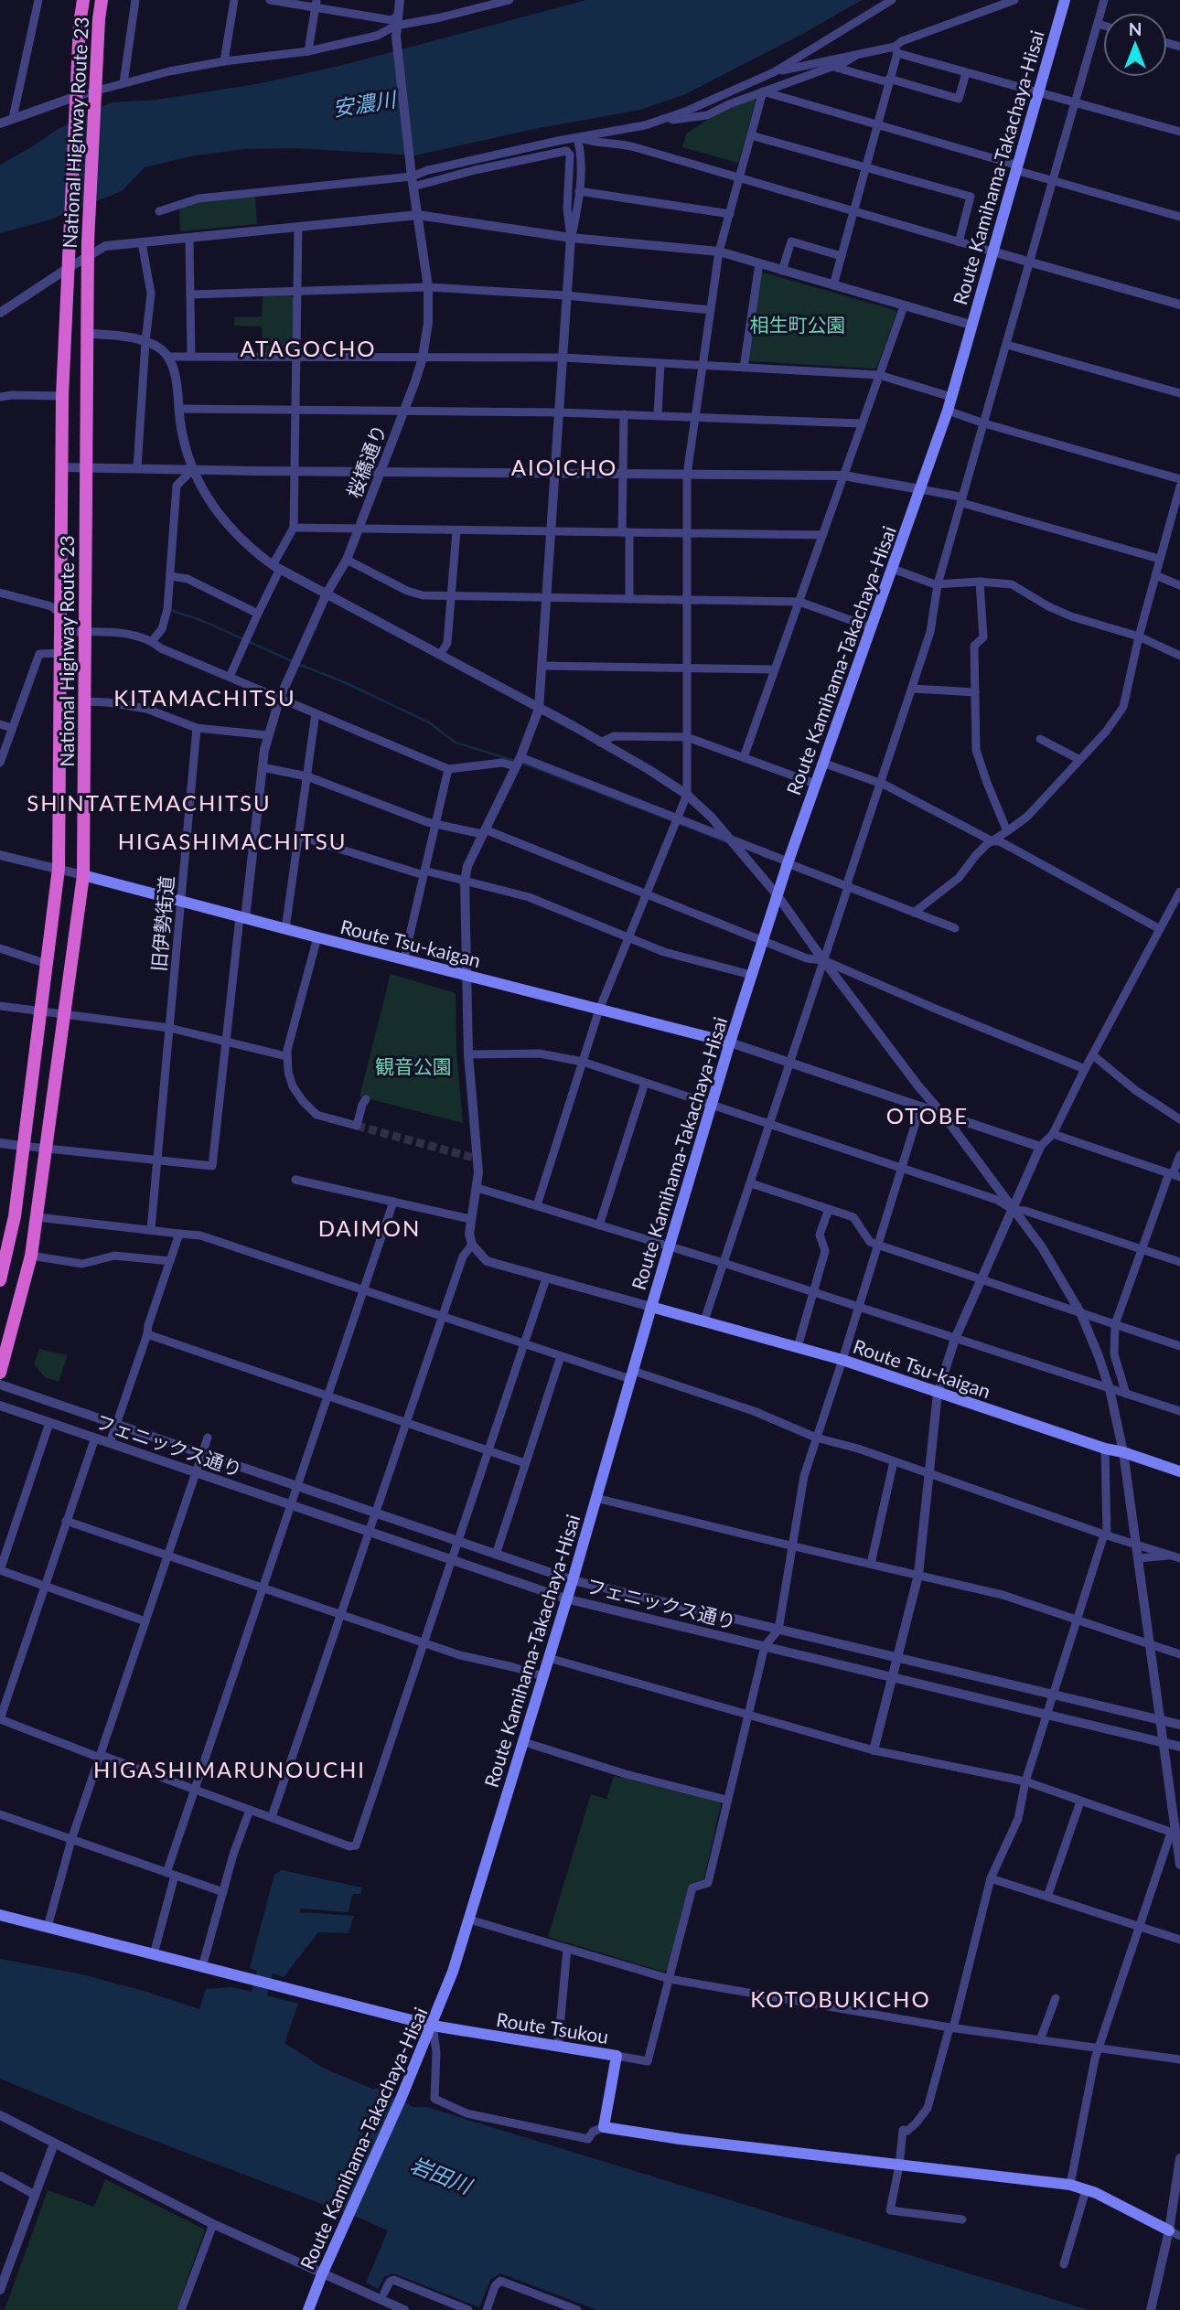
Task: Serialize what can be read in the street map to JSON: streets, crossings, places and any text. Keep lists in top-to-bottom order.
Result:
{
  "streets": {
    "highway": ["National Highway Route 23"],
    "main road": ["Route Kamihama-Takachaya-Hisai", "Route Tsu-kaigan", "Route Tsukou"],
    "street": ["桜橋通り", "旧伊勢街道", "フェニックス通り"]
  },
  "crossings": [
    ["National Highway Route 23", "Route Tsu-kaigan"],
    ["Route Kamihama-Takachaya-Hisai", "Route Tsu-kaigan"],
    ["Route Kamihama-Takachaya-Hisai", "フェニックス通り"],
    ["Route Kamihama-Takachaya-Hisai", "Route Tsukou"],
    ["桜橋通り", "Route Tsu-kaigan"],
    ["旧伊勢街道", "Route Tsu-kaigan"]
  ],
  "districts": [
    "ATAGOCHO",
    "AIOICHO",
    "KITAMACHITSU",
    "SHINTATEMACHITSU",
    "HIGASHIMACHITSU",
    "OTOBE",
    "DAIMON",
    "HIGASHIMARUNOUCHI",
    "KOTOBUKICHO"
  ],
  "water": ["安濃川", "岩田川"],
  "parks": ["相生町公園", "観音公園"],
  "north": "top"
}
